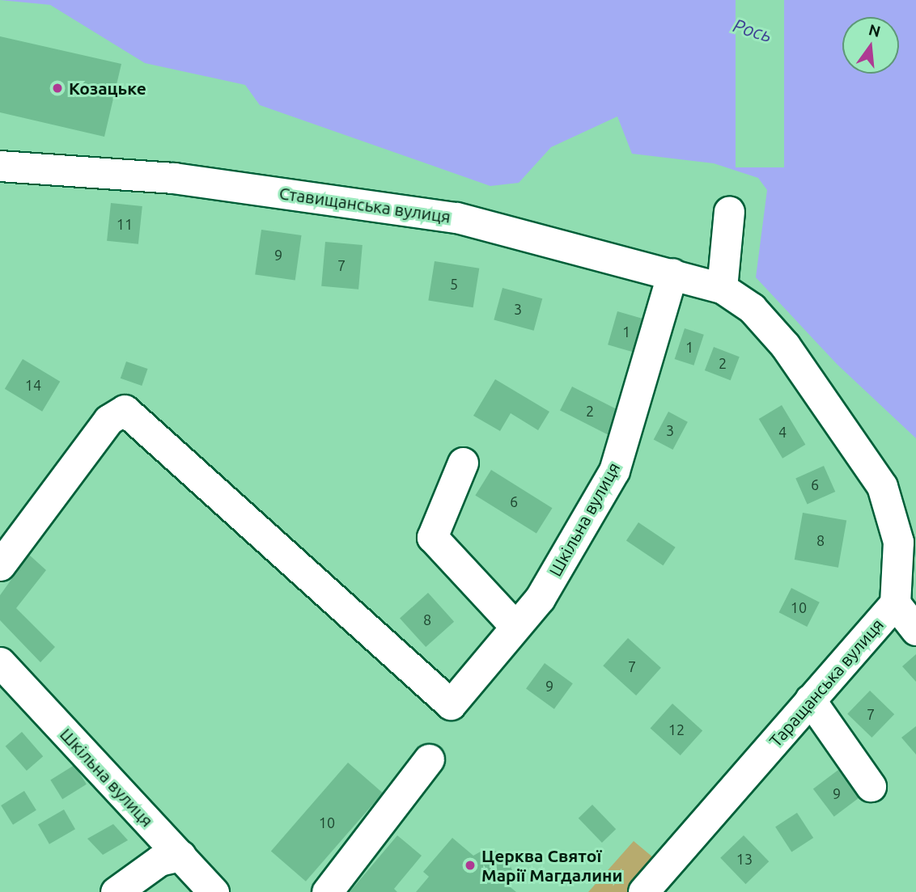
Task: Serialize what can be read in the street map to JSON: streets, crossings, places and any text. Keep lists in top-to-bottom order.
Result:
{
  "streets": {
    "street": ["Ставищанська вулиця", "Шкільна вулиця", "Таращанська вулиця"]
  },
  "crossings": [
    ["Ставищанська вулиця", "Шкільна вулиця"],
    ["Ставищанська вулиця", "Таращанська вулиця"]
  ],
  "water": ["Рось"],
  "places": ["Козацьке", "Церква Святої Марії Магдалини"],
  "house_numbers": [
    "11",
    "9",
    "7",
    "5",
    "3",
    "1",
    "1",
    "2",
    "14",
    "2",
    "3",
    "4",
    "6",
    "6",
    "8",
    "10",
    "8",
    "7",
    "9",
    "7",
    "12",
    "9",
    "10",
    "13"
  ],
  "north": "top"
}
